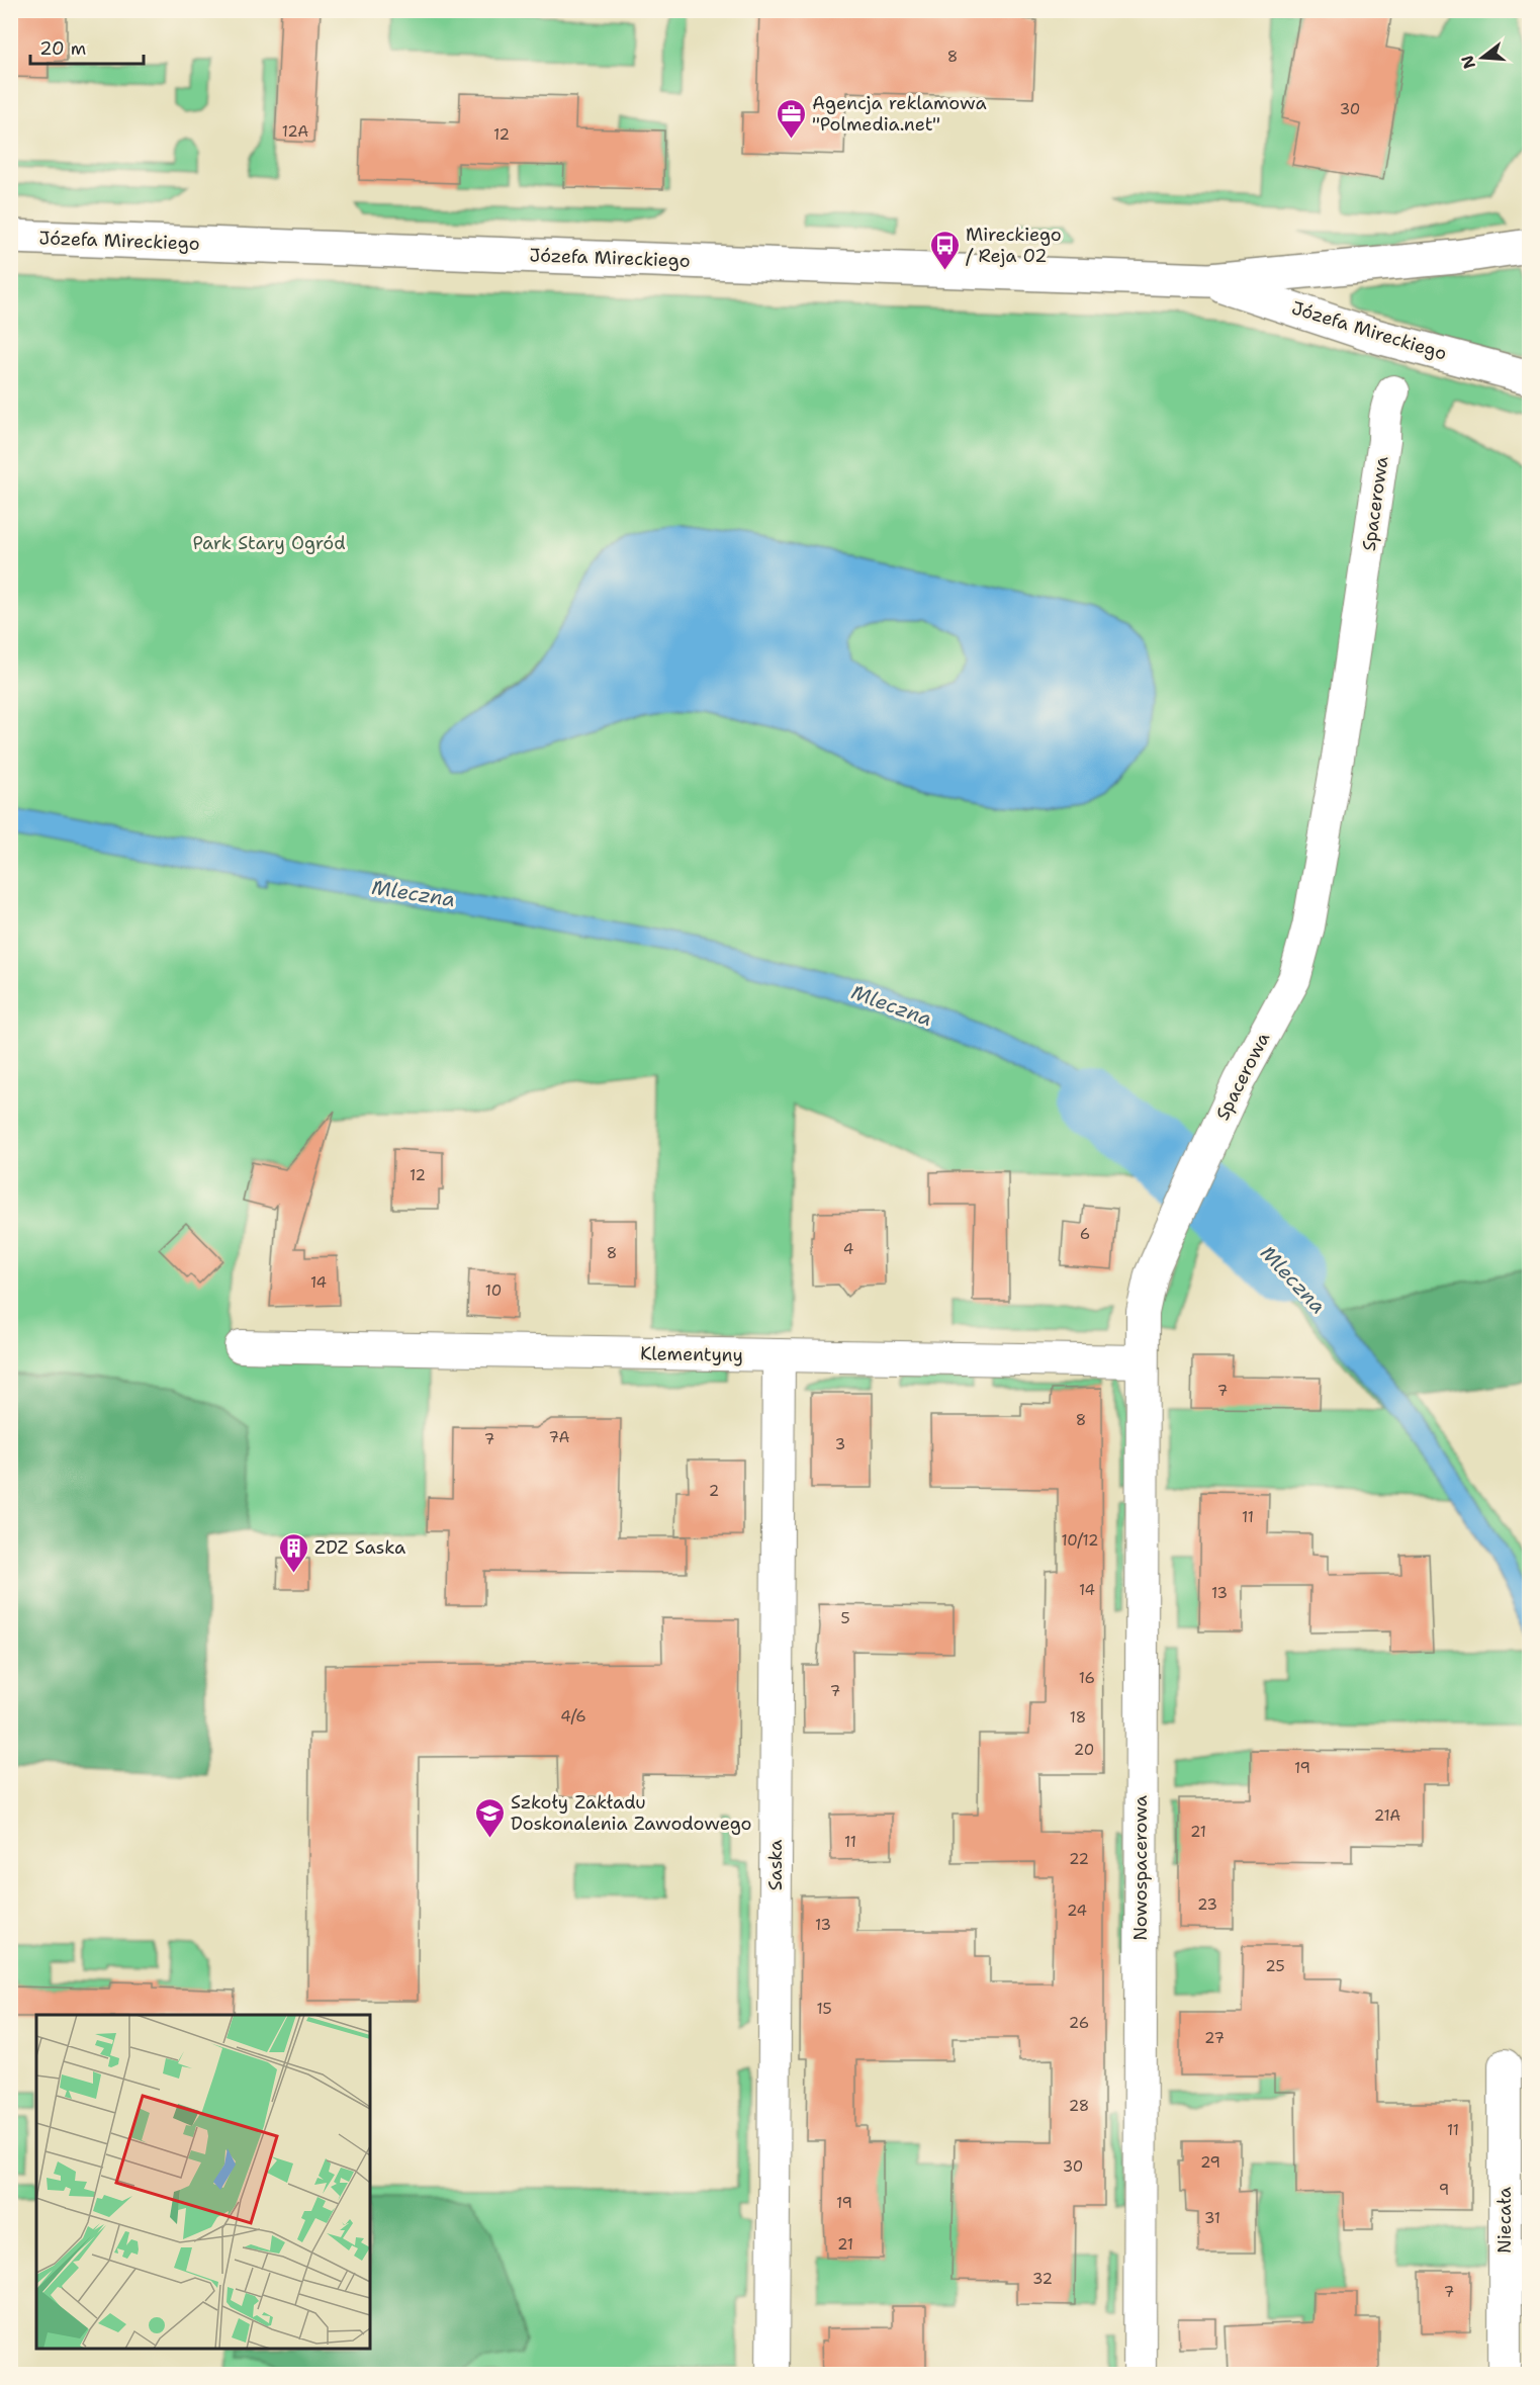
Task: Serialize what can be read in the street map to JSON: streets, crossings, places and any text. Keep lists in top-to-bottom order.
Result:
{
  "streets": {
    "main road": ["Józefa Mireckiego"],
    "street": [
      "Spacerowa",
      "Klementyny",
      "Saska",
      "Nowospacerowa",
      "Niecała"
    ]
  },
  "crossings": [
    ["Spacerowa", "Klementyny"],
    ["Spacerowa", "Nowospacerowa"],
    ["Klementyny", "Saska"],
    ["Klementyny", "Nowospacerowa"]
  ],
  "water": ["Mleczna"],
  "parks": ["Park Stary Ogród"],
  "places": {
    "office": ["Agencja reklamowa \"Polmedia.net\""],
    "bus stop": ["Mireckiego / Reja 02"],
    "building": ["ZDZ Saska"],
    "school or university": ["Szkoły Zakładu Doskonalenia Zawodowego"]
  },
  "house_numbers": [
    "8",
    "30",
    "12A",
    "12",
    "12",
    "6",
    "4",
    "8",
    "14",
    "10",
    "7",
    "8",
    "7A",
    "7",
    "3",
    "2",
    "11",
    "10/12",
    "14",
    "13",
    "5",
    "16",
    "7",
    "4/6",
    "18",
    "20",
    "19",
    "21A",
    "21",
    "11",
    "22",
    "23",
    "24",
    "13",
    "25",
    "15",
    "26",
    "27",
    "28",
    "11",
    "29",
    "30",
    "9",
    "19",
    "31",
    "21",
    "32",
    "7"
  ],
  "scale_bar": "20 m",
  "north": "left"
}
